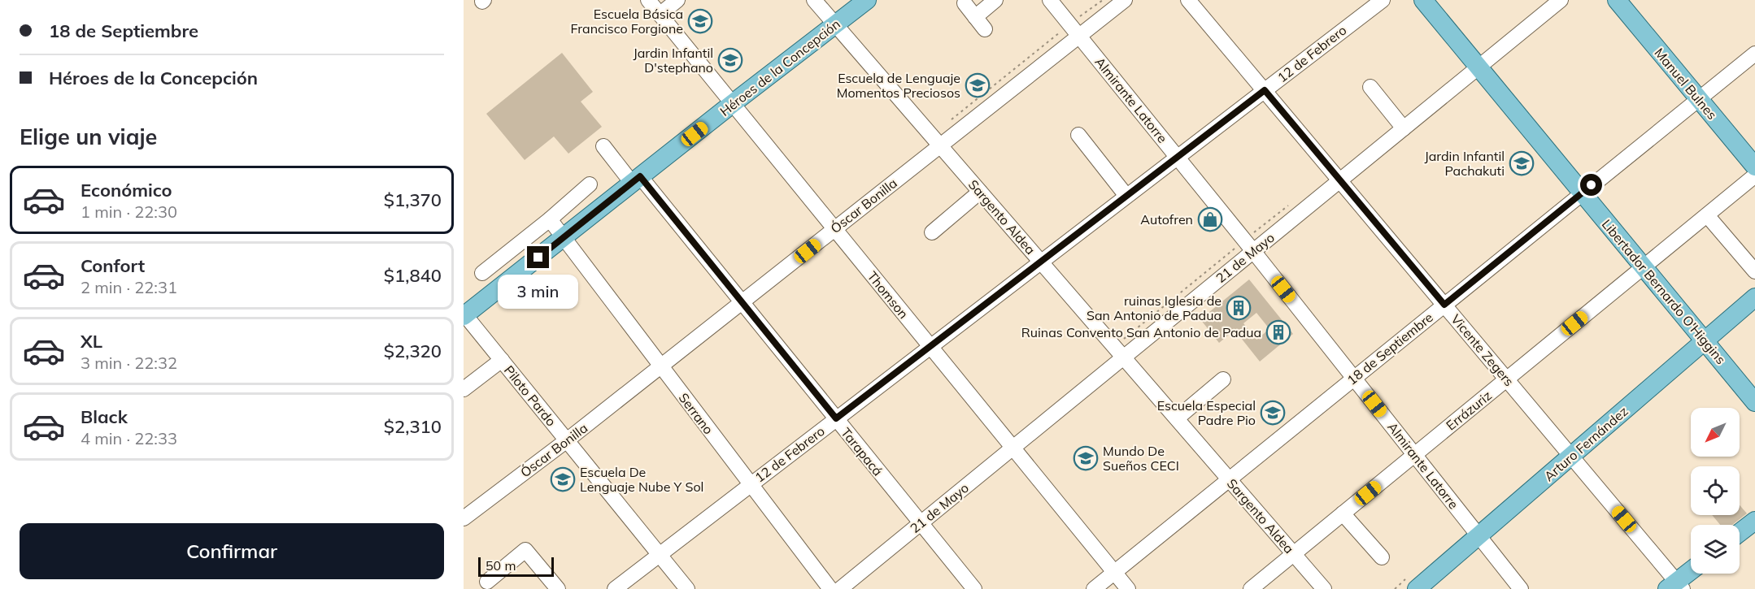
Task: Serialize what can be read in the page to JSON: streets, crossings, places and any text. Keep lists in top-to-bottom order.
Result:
{
  "streets": {
    "main road": [
      "Héroes de la Concepción",
      "Manuel Bulnes",
      "Libertador Bernardo O'Higgins",
      "Arturo Fernández"
    ],
    "street": [
      "12 de Febrero",
      "Almirante Latorre",
      "Óscar Bonilla",
      "Sargento Aldea",
      "21 de Mayo",
      "Thomson",
      "18 de Septiembre",
      "Vicente Zegers",
      "Piloto Pardo",
      "Errázuriz",
      "Serrano",
      "Tarapacá"
    ]
  },
  "crossings": [
    ["12 de Febrero", "Almirante Latorre"],
    ["12 de Febrero", "Sargento Aldea"],
    ["12 de Febrero", "Thomson"],
    ["12 de Febrero", "Vicente Zegers"],
    ["12 de Febrero", "Piloto Pardo"],
    ["12 de Febrero", "Serrano"],
    ["12 de Febrero", "Tarapacá"],
    ["Héroes de la Concepción", "Sargento Aldea"],
    ["Héroes de la Concepción", "Thomson"],
    ["Héroes de la Concepción", "Piloto Pardo"],
    ["Héroes de la Concepción", "Serrano"],
    ["Héroes de la Concepción", "Tarapacá"],
    ["Manuel Bulnes", "18 de Septiembre"],
    ["Almirante Latorre", "Óscar Bonilla"],
    ["Almirante Latorre", "21 de Mayo"],
    ["Almirante Latorre", "18 de Septiembre"],
    ["Almirante Latorre", "Errázuriz"],
    ["Almirante Latorre", "Arturo Fernández"],
    ["Óscar Bonilla", "Sargento Aldea"],
    ["Óscar Bonilla", "Thomson"],
    ["Óscar Bonilla", "Piloto Pardo"],
    ["Óscar Bonilla", "Serrano"],
    ["Óscar Bonilla", "Tarapacá"],
    ["Sargento Aldea", "21 de Mayo"],
    ["Sargento Aldea", "18 de Septiembre"],
    ["Sargento Aldea", "Errázuriz"],
    ["21 de Mayo", "Libertador Bernardo O'Higgins"],
    ["21 de Mayo", "Thomson"],
    ["21 de Mayo", "Vicente Zegers"],
    ["21 de Mayo", "Tarapacá"],
    ["Libertador Bernardo O'Higgins", "18 de Septiembre"],
    ["Libertador Bernardo O'Higgins", "Errázuriz"],
    ["Libertador Bernardo O'Higgins", "Arturo Fernández"],
    ["Thomson", "18 de Septiembre"],
    ["18 de Septiembre", "Vicente Zegers"],
    ["Vicente Zegers", "Errázuriz"],
    ["Vicente Zegers", "Arturo Fernández"]
  ],
  "places": {
    "school or university": [
      "Escuela Básica Francisco Forgione",
      "Jardin Infantil D'stephano",
      "Escuela de Lenguaje Momentos Preciosos",
      "Jardin Infantil Pachakuti",
      "Escuela Especial Padre Pio",
      "Mundo De Sueños CECI",
      "Escuela De Lenguaje Nube Y Sol"
    ],
    "shop": ["Autofren"],
    "building": ["ruinas Iglesia de San Antonio de Padua", "Ruinas Convento San Antonio de Padua"]
  },
  "scale_bar": "50 m",
  "north": "bottom left",
  "page": {
    "banner": ["18 de Septiembre", "Héroes de la Concepción"],
    "heading": "Elige un viaje",
    "list": [
      {
        "name": "Económico",
        "note": "1 min · 22:30",
        "value": "$1,370"
      },
      {
        "name": "Confort",
        "note": "2 min · 22:31",
        "value": "$1,840"
      },
      {
        "name": "XL",
        "note": "3 min · 22:32",
        "value": "$2,320"
      },
      {
        "name": "Black",
        "note": "4 min · 22:33",
        "value": "$2,310"
      }
    ],
    "bubble": "3 min",
    "buttons": "Confirmar",
    "scale": "50 m"
  }
}
